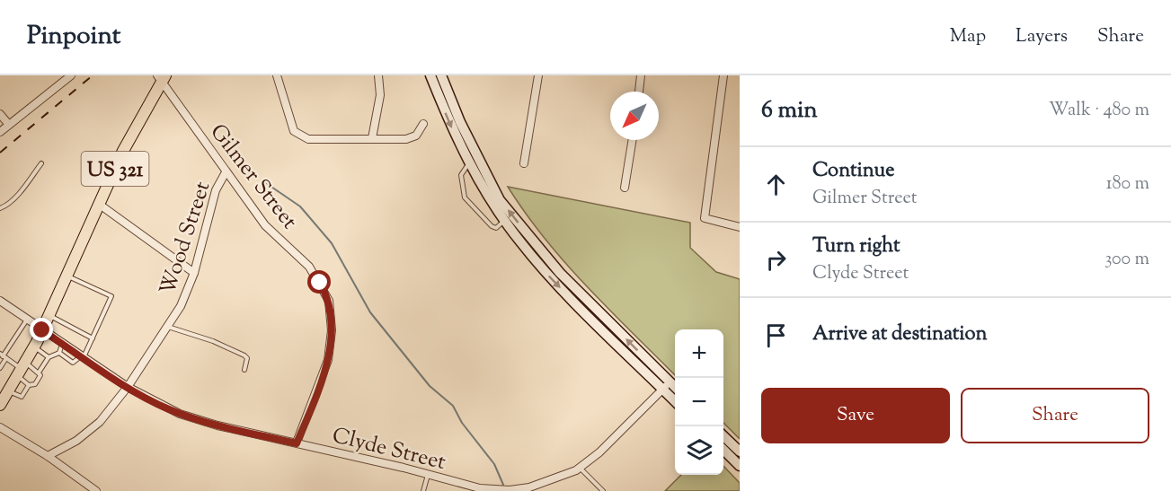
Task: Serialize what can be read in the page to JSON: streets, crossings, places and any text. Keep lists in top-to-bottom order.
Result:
{
  "streets": {
    "main road": ["US 321"],
    "street": ["Gilmer Street", "Wood Street", "Clyde Street"]
  },
  "crossings": [
    ["US 321", "Gilmer Street"],
    ["US 321", "Clyde Street"],
    ["Gilmer Street", "Wood Street"],
    ["Gilmer Street", "Clyde Street"],
    ["Wood Street", "Clyde Street"]
  ],
  "north": "bottom left",
  "page": {
    "header": "Pinpoint",
    "nav": ["Map", "Layers", "Share"],
    "heading": ["6 min", "Walk · 480 m"],
    "list": [
      ["Continue", "Gilmer Street", "180 m"],
      ["Turn right", "Clyde Street", "300 m"],
      "Arrive at destination"
    ],
    "map_buttons": ["+", "−"],
    "buttons": ["Save", "Share"]
  }
}
